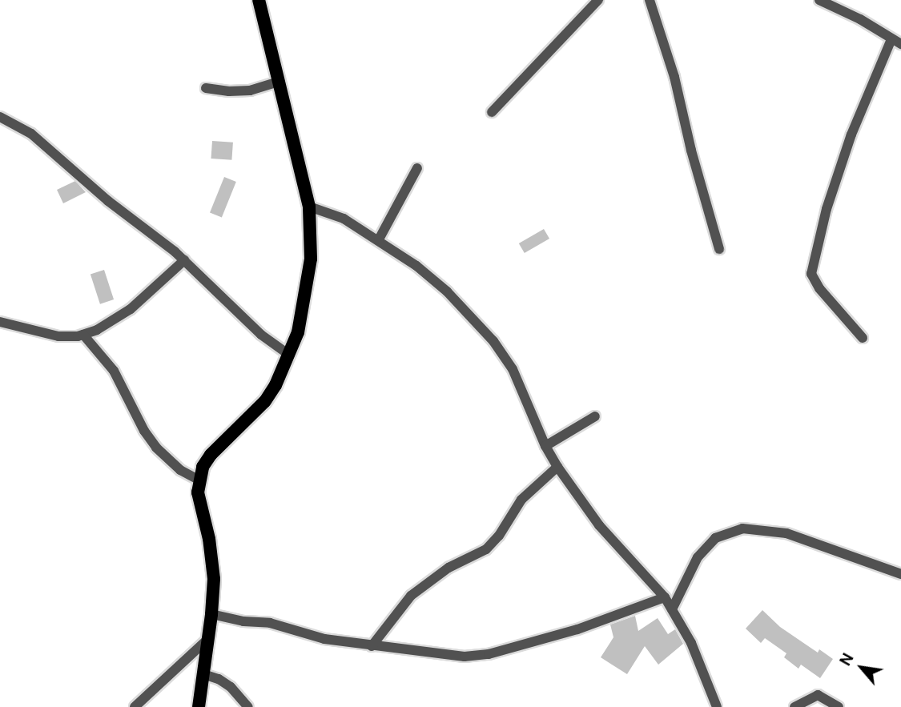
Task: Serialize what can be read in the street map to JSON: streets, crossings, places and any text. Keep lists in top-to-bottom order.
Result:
{
  "north": "top left"
}
